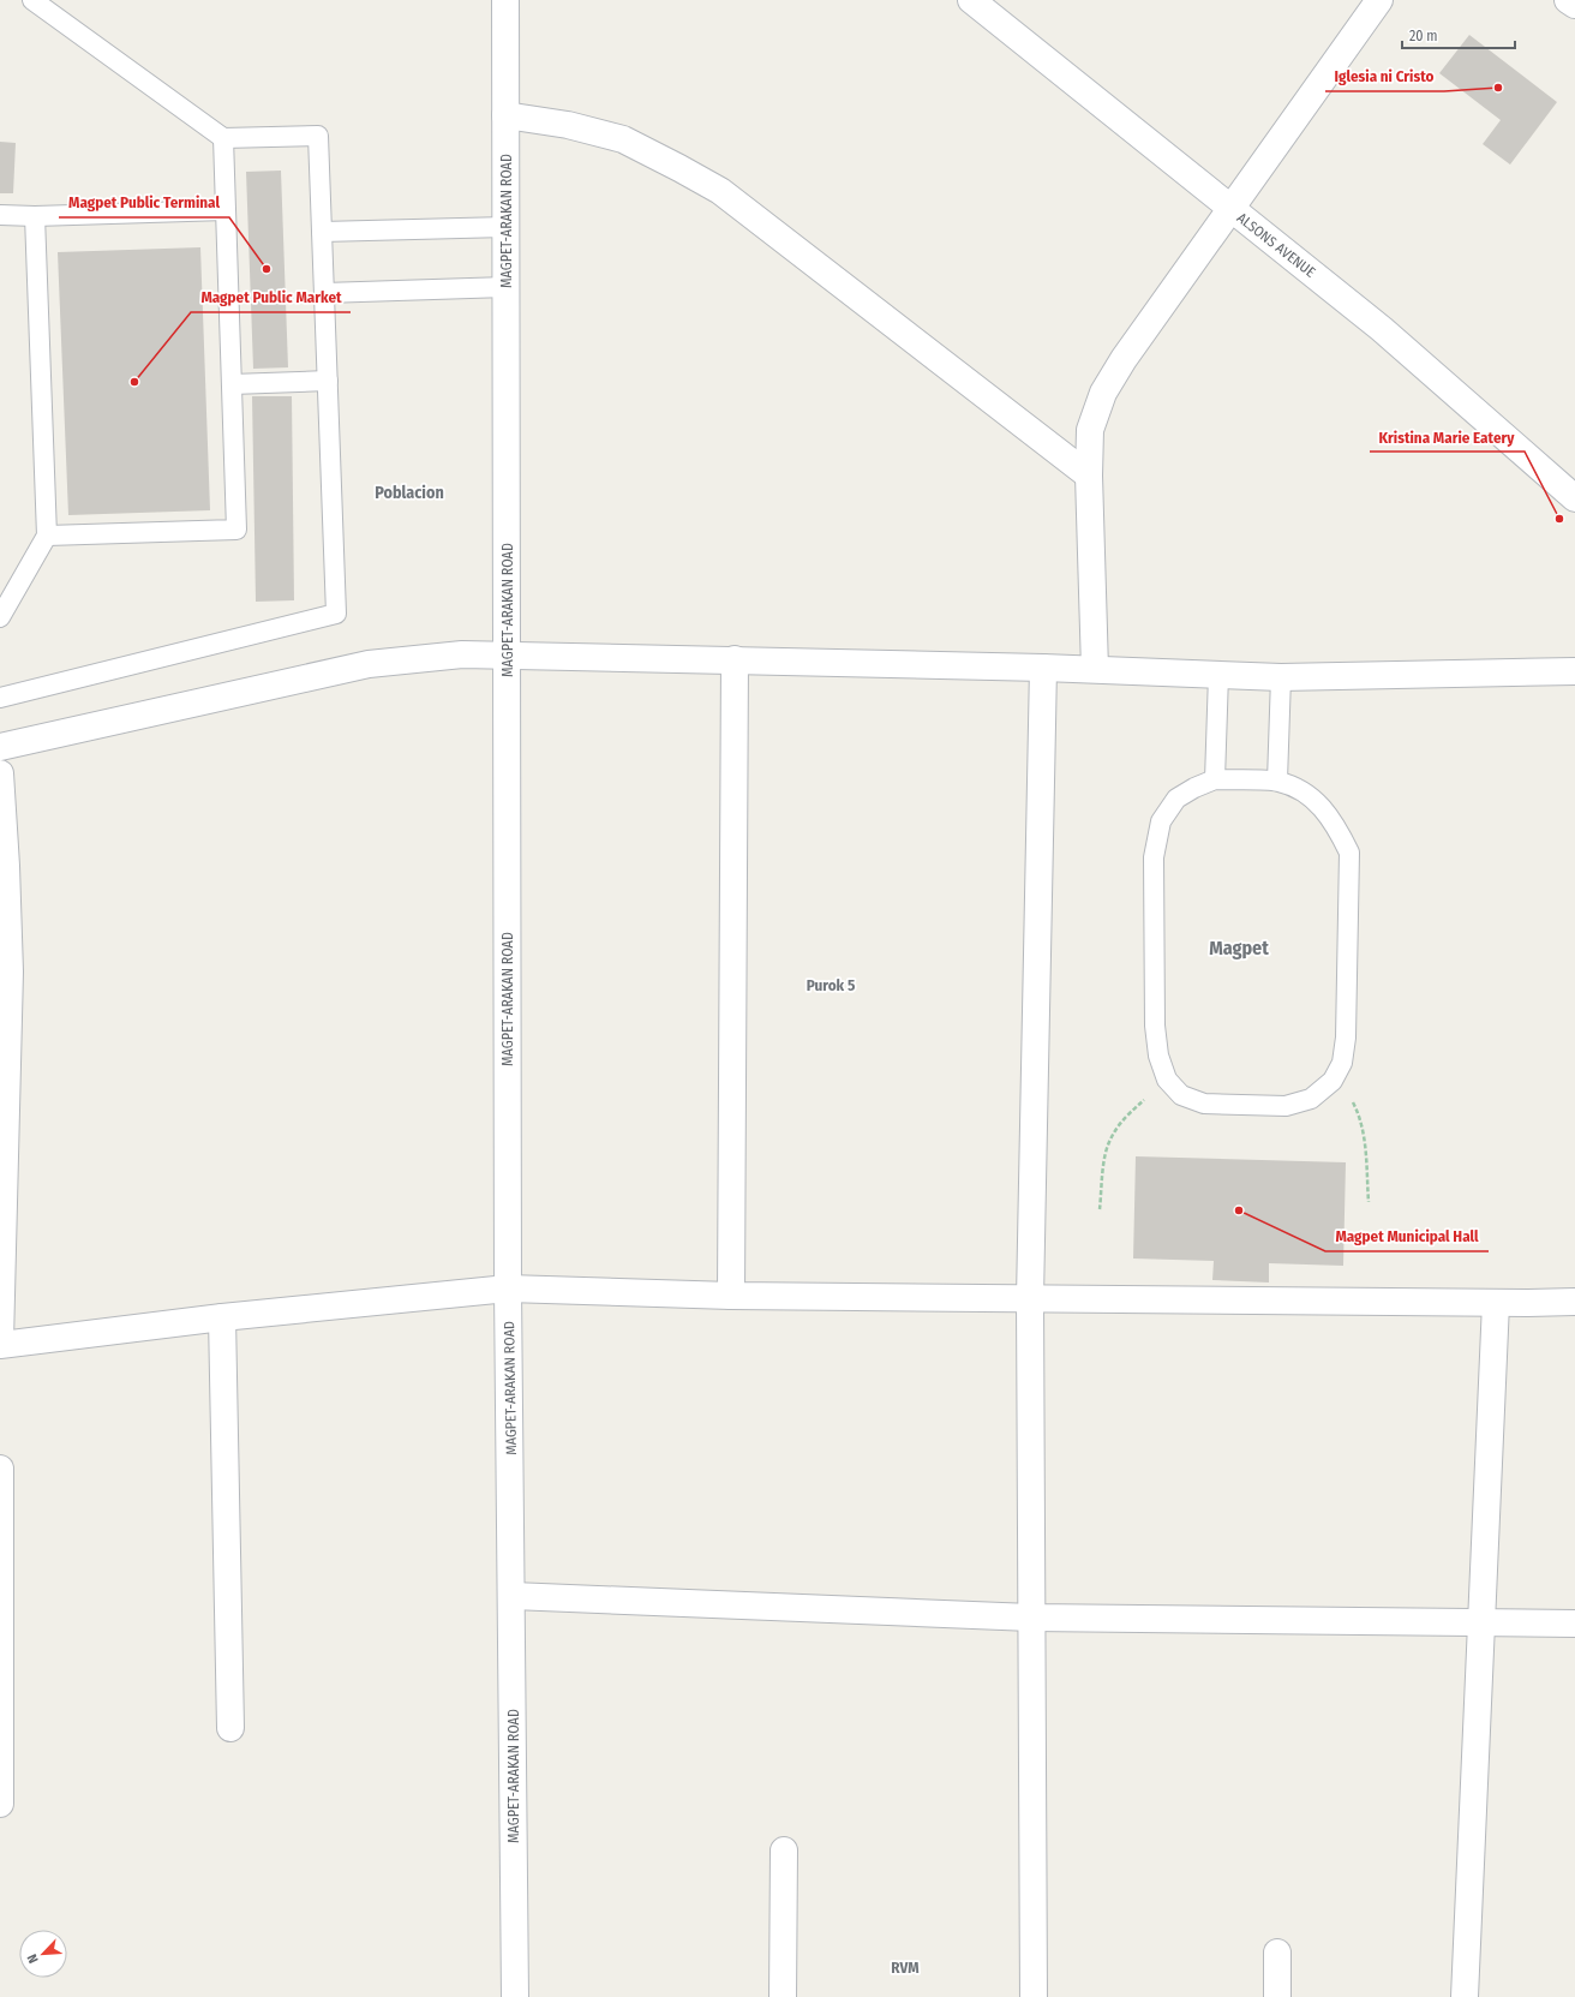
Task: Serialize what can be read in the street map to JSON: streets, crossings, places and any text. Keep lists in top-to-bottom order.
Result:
{
  "streets": {
    "street": ["MAGPET-ARAKAN ROAD", "ALSONS AVENUE"]
  },
  "districts": [
    "Poblacion",
    "Magpet",
    "Purok 5",
    "RVM"
  ],
  "places": [
    "Iglesia ni Cristo",
    "Magpet Public Terminal",
    "Magpet Public Market",
    "Kristina Marie Eatery",
    "Magpet Municipal Hall"
  ],
  "scale_bar": "20 m",
  "north": "bottom left"
}
